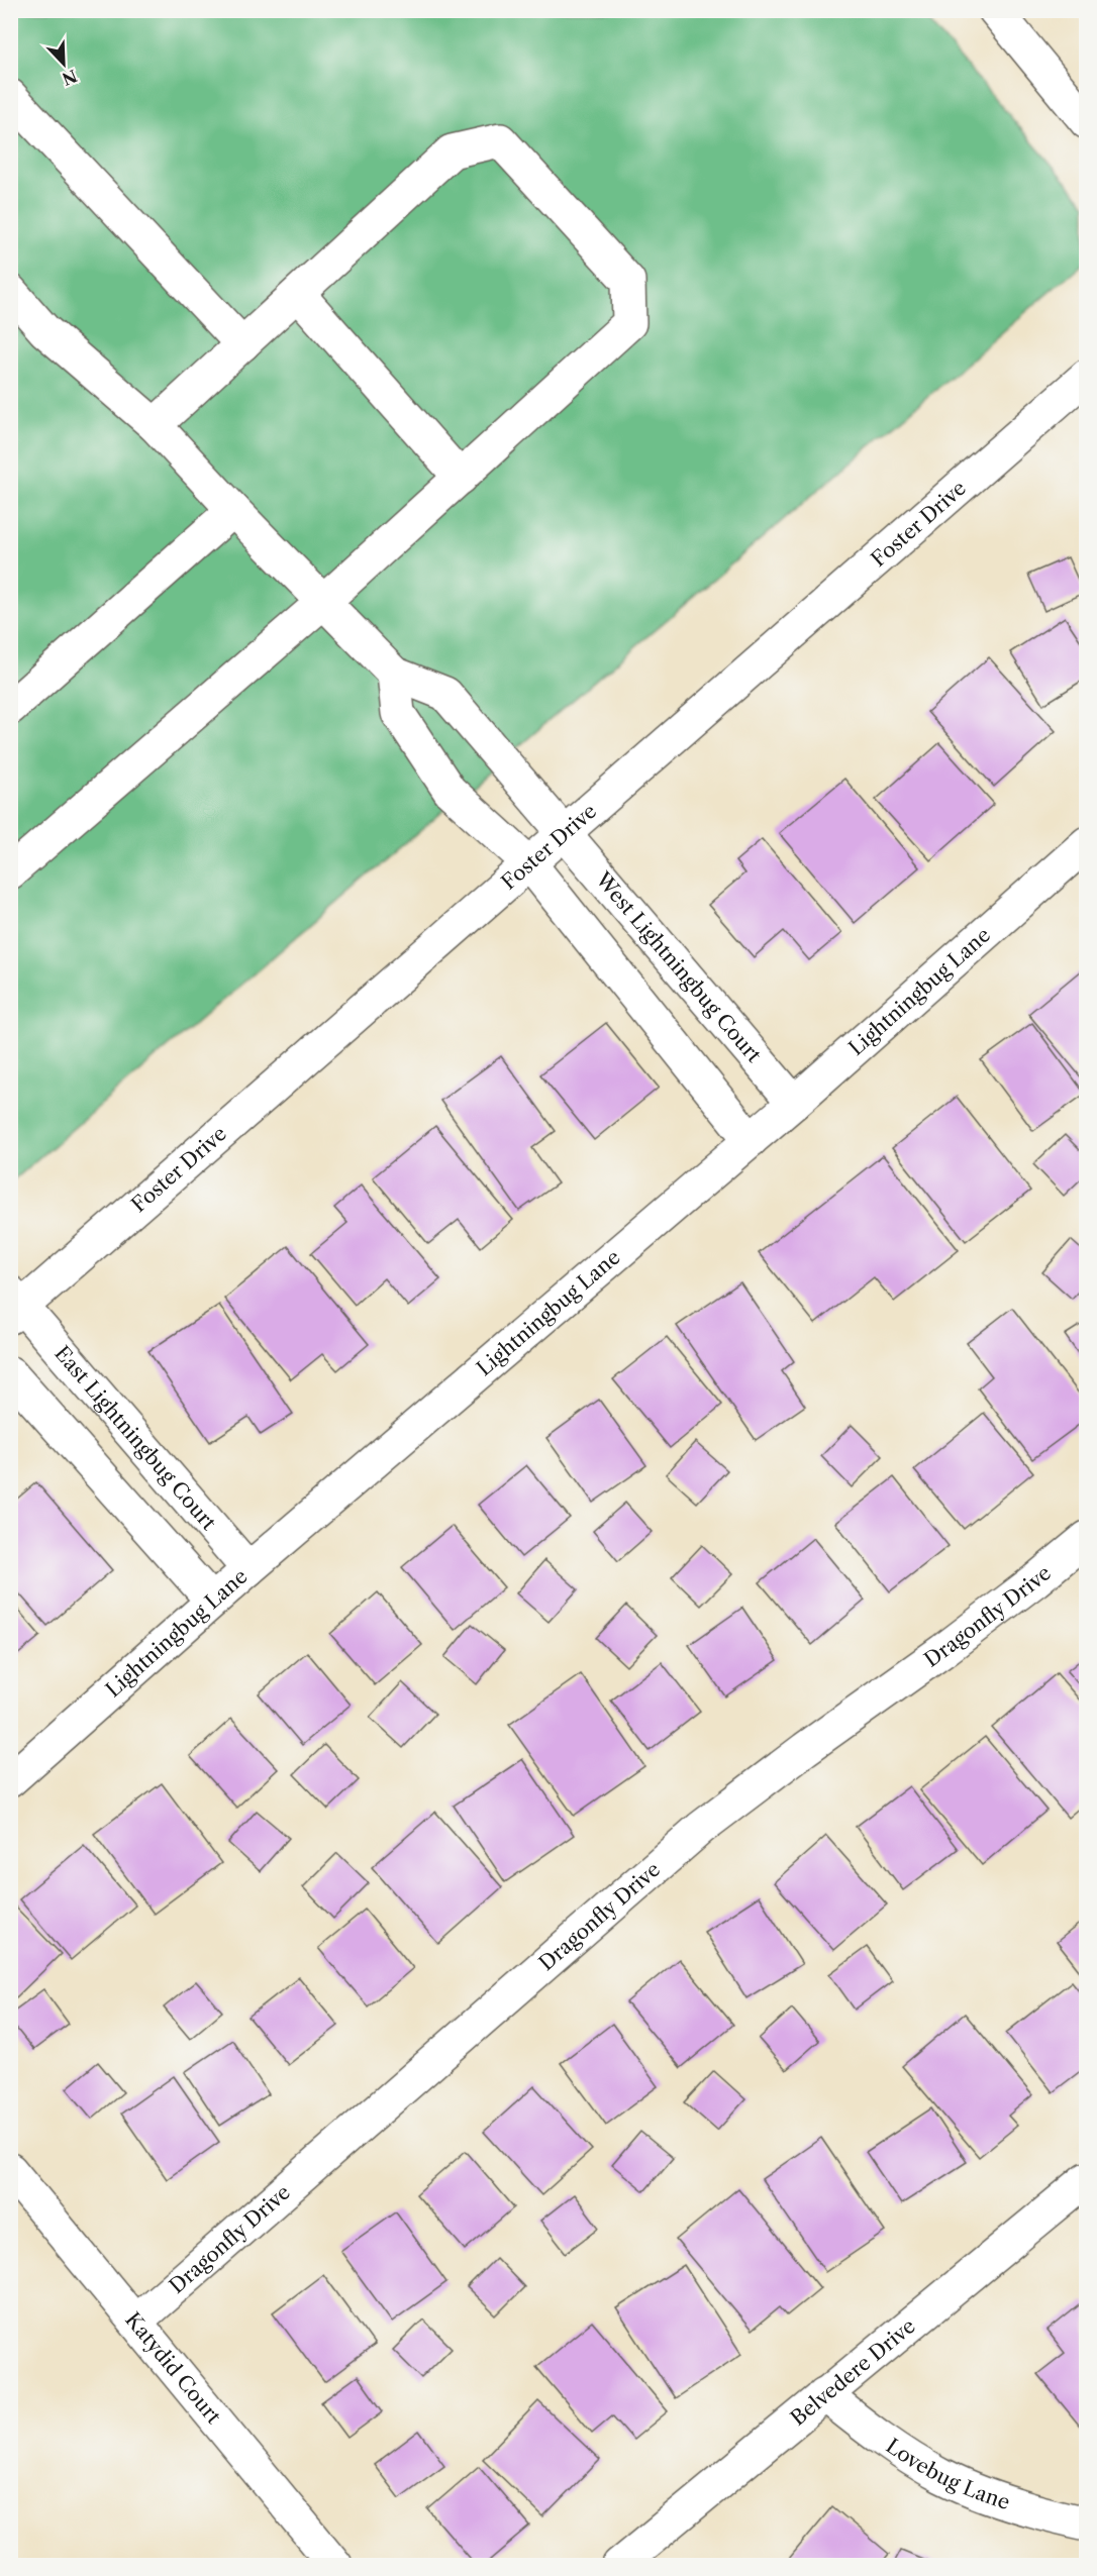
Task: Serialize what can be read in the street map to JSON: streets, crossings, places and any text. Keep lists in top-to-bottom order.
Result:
{
  "streets": {
    "street": [
      "Foster Drive",
      "West Lightningbug Court",
      "Lightningbug Lane",
      "East Lightningbug Court",
      "Dragonfly Drive",
      "Katydid Court",
      "Belvedere Drive",
      "Lovebug Lane"
    ]
  },
  "crossings": [
    ["Foster Drive", "West Lightningbug Court"],
    ["Foster Drive", "East Lightningbug Court"],
    ["West Lightningbug Court", "Lightningbug Lane"],
    ["Lightningbug Lane", "East Lightningbug Court"],
    ["Dragonfly Drive", "Katydid Court"],
    ["Belvedere Drive", "Lovebug Lane"]
  ],
  "north": "bottom right"
}
